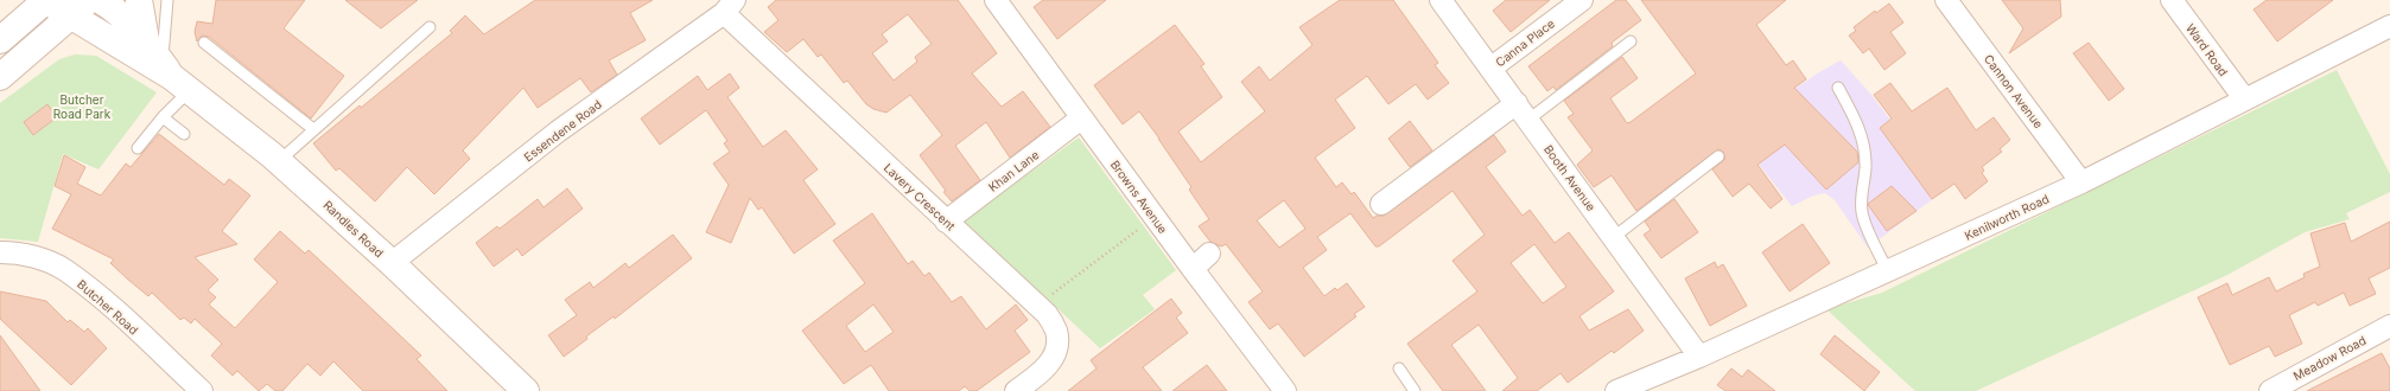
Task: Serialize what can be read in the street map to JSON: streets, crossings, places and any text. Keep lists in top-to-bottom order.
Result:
{
  "streets": {
    "street": [
      "Canna Place",
      "Ward Road",
      "Cannon Avenue",
      "Essendene Road",
      "Khan Lane",
      "Booth Avenue",
      "Lavery Crescent",
      "Browns Avenue",
      "Kenilworth Road",
      "Randles Road",
      "Butcher Road",
      "Meadow Road"
    ]
  },
  "crossings": [
    ["Canna Place", "Booth Avenue"],
    ["Ward Road", "Kenilworth Road"],
    ["Cannon Avenue", "Kenilworth Road"],
    ["Essendene Road", "Lavery Crescent"],
    ["Essendene Road", "Randles Road"],
    ["Khan Lane", "Lavery Crescent"],
    ["Khan Lane", "Browns Avenue"],
    ["Booth Avenue", "Kenilworth Road"]
  ],
  "parks": ["Butcher Road Park"]
}
